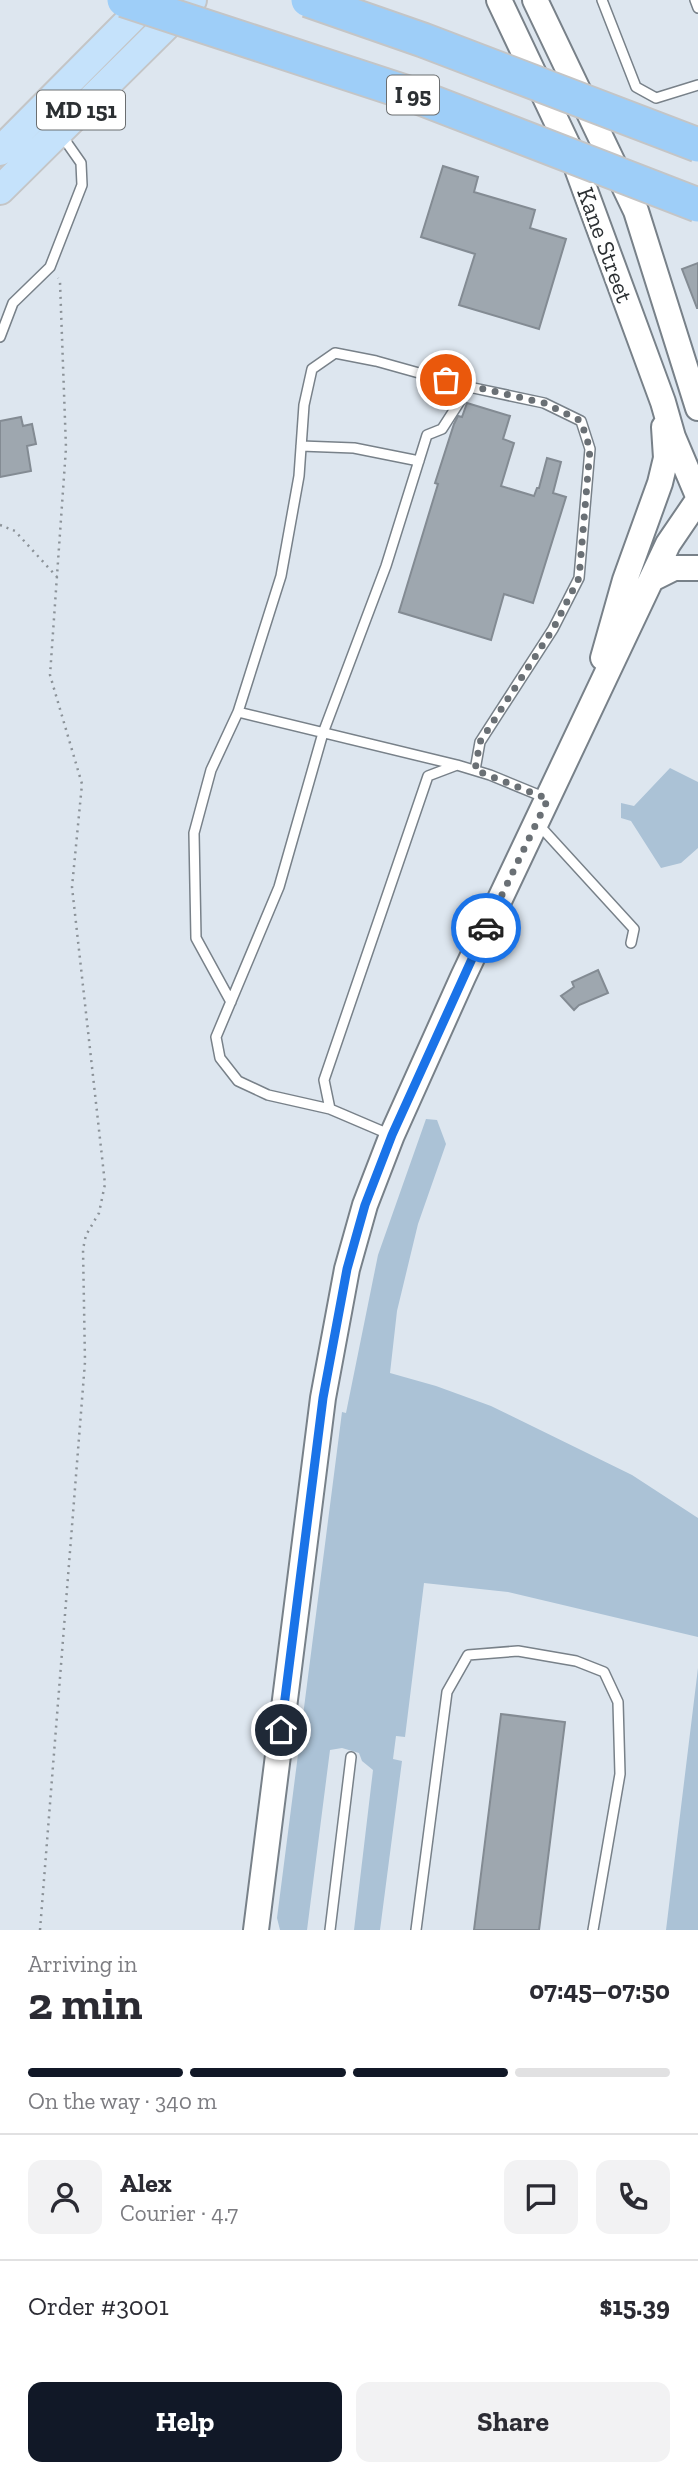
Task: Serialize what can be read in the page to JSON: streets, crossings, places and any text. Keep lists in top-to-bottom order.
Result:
{
  "streets": {
    "highway": ["I 95"],
    "main road": ["MD 151", "Kane Street"]
  },
  "page": {
    "heading": ["2 min", "Arriving in", "07:45–07:50"],
    "panel": [
      "Alex",
      "Courier · 4.7",
      "Order #3001",
      "$15.39"
    ],
    "bar": "On the way · 340 m",
    "buttons": ["Help", "Share"]
  }
}
